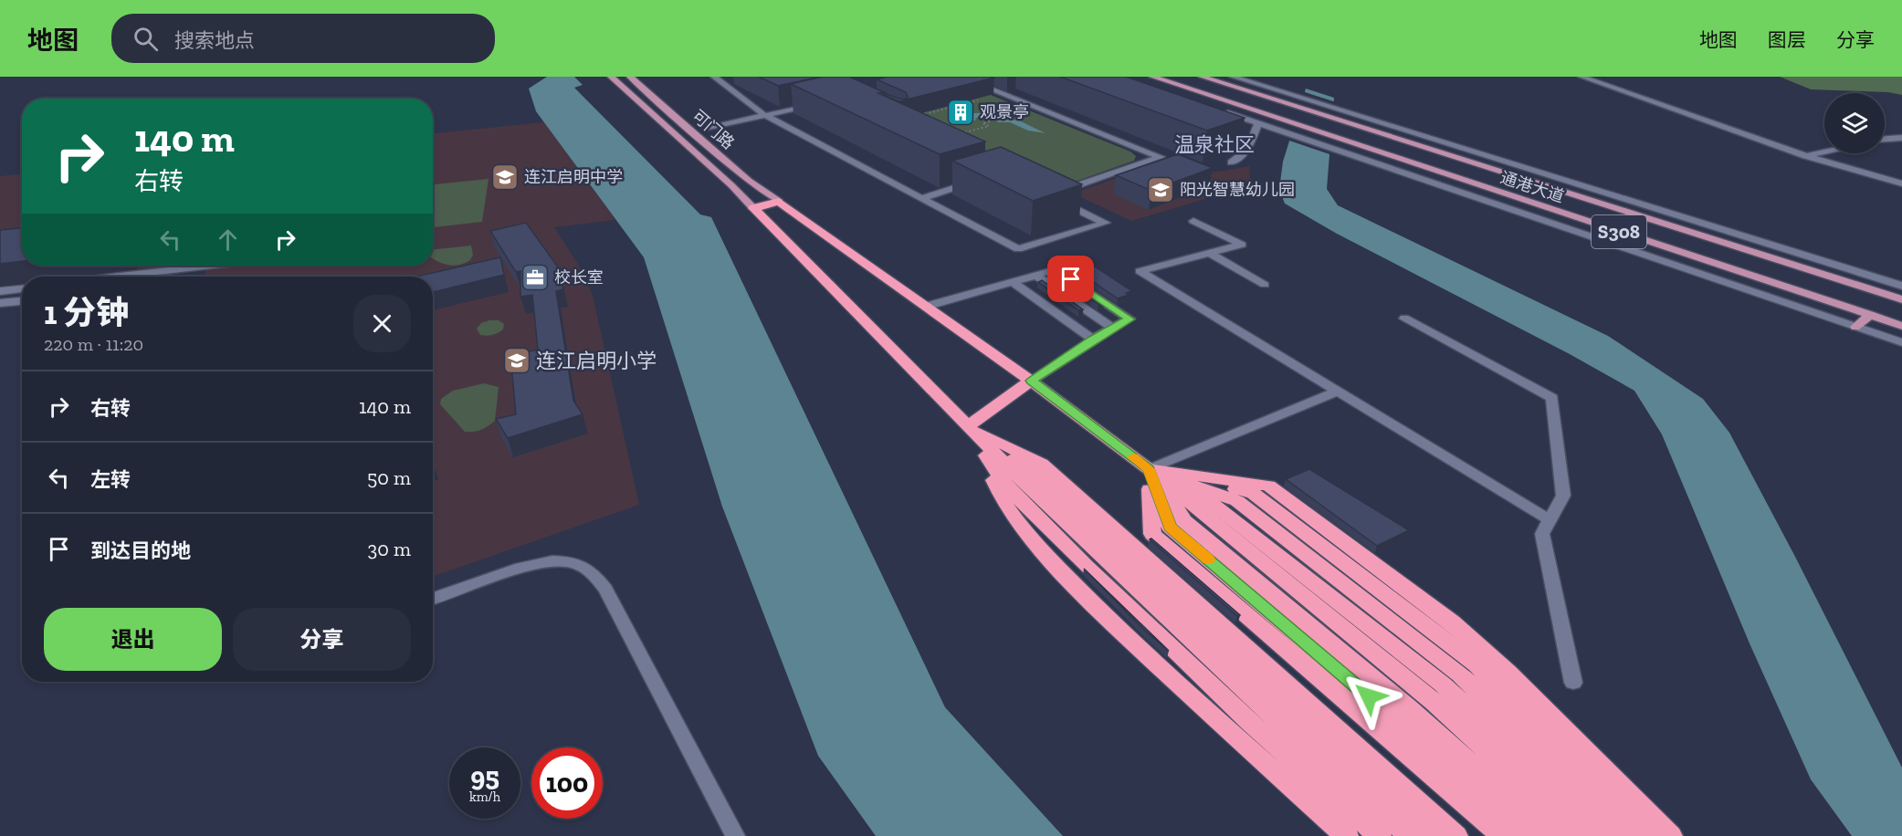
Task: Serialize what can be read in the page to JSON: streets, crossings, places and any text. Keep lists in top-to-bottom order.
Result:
{
  "streets": {
    "main road": ["可门路", "通港大道", "S308"]
  },
  "districts": ["温泉社区"],
  "places": {
    "building": ["观景亭"],
    "school or university": ["连江启明中学", "阳光智慧幼儿园", "连江启明小学"],
    "office": ["校长室"]
  },
  "page": {
    "header": "地图",
    "search": "搜索地点",
    "nav": ["地图", "图层", "分享"],
    "turn": ["140 m", "右转"],
    "heading": ["1 分钟", "220 m · 11:20"],
    "list": [
      {
        "name": "右转",
        "value": "140 m"
      },
      {
        "name": "左转",
        "value": "50 m"
      },
      {
        "name": "到达目的地",
        "value": "30 m"
      }
    ],
    "buttons": ["退出", "分享"],
    "speed": "95 km/h",
    "limit": "100"
  }
}
